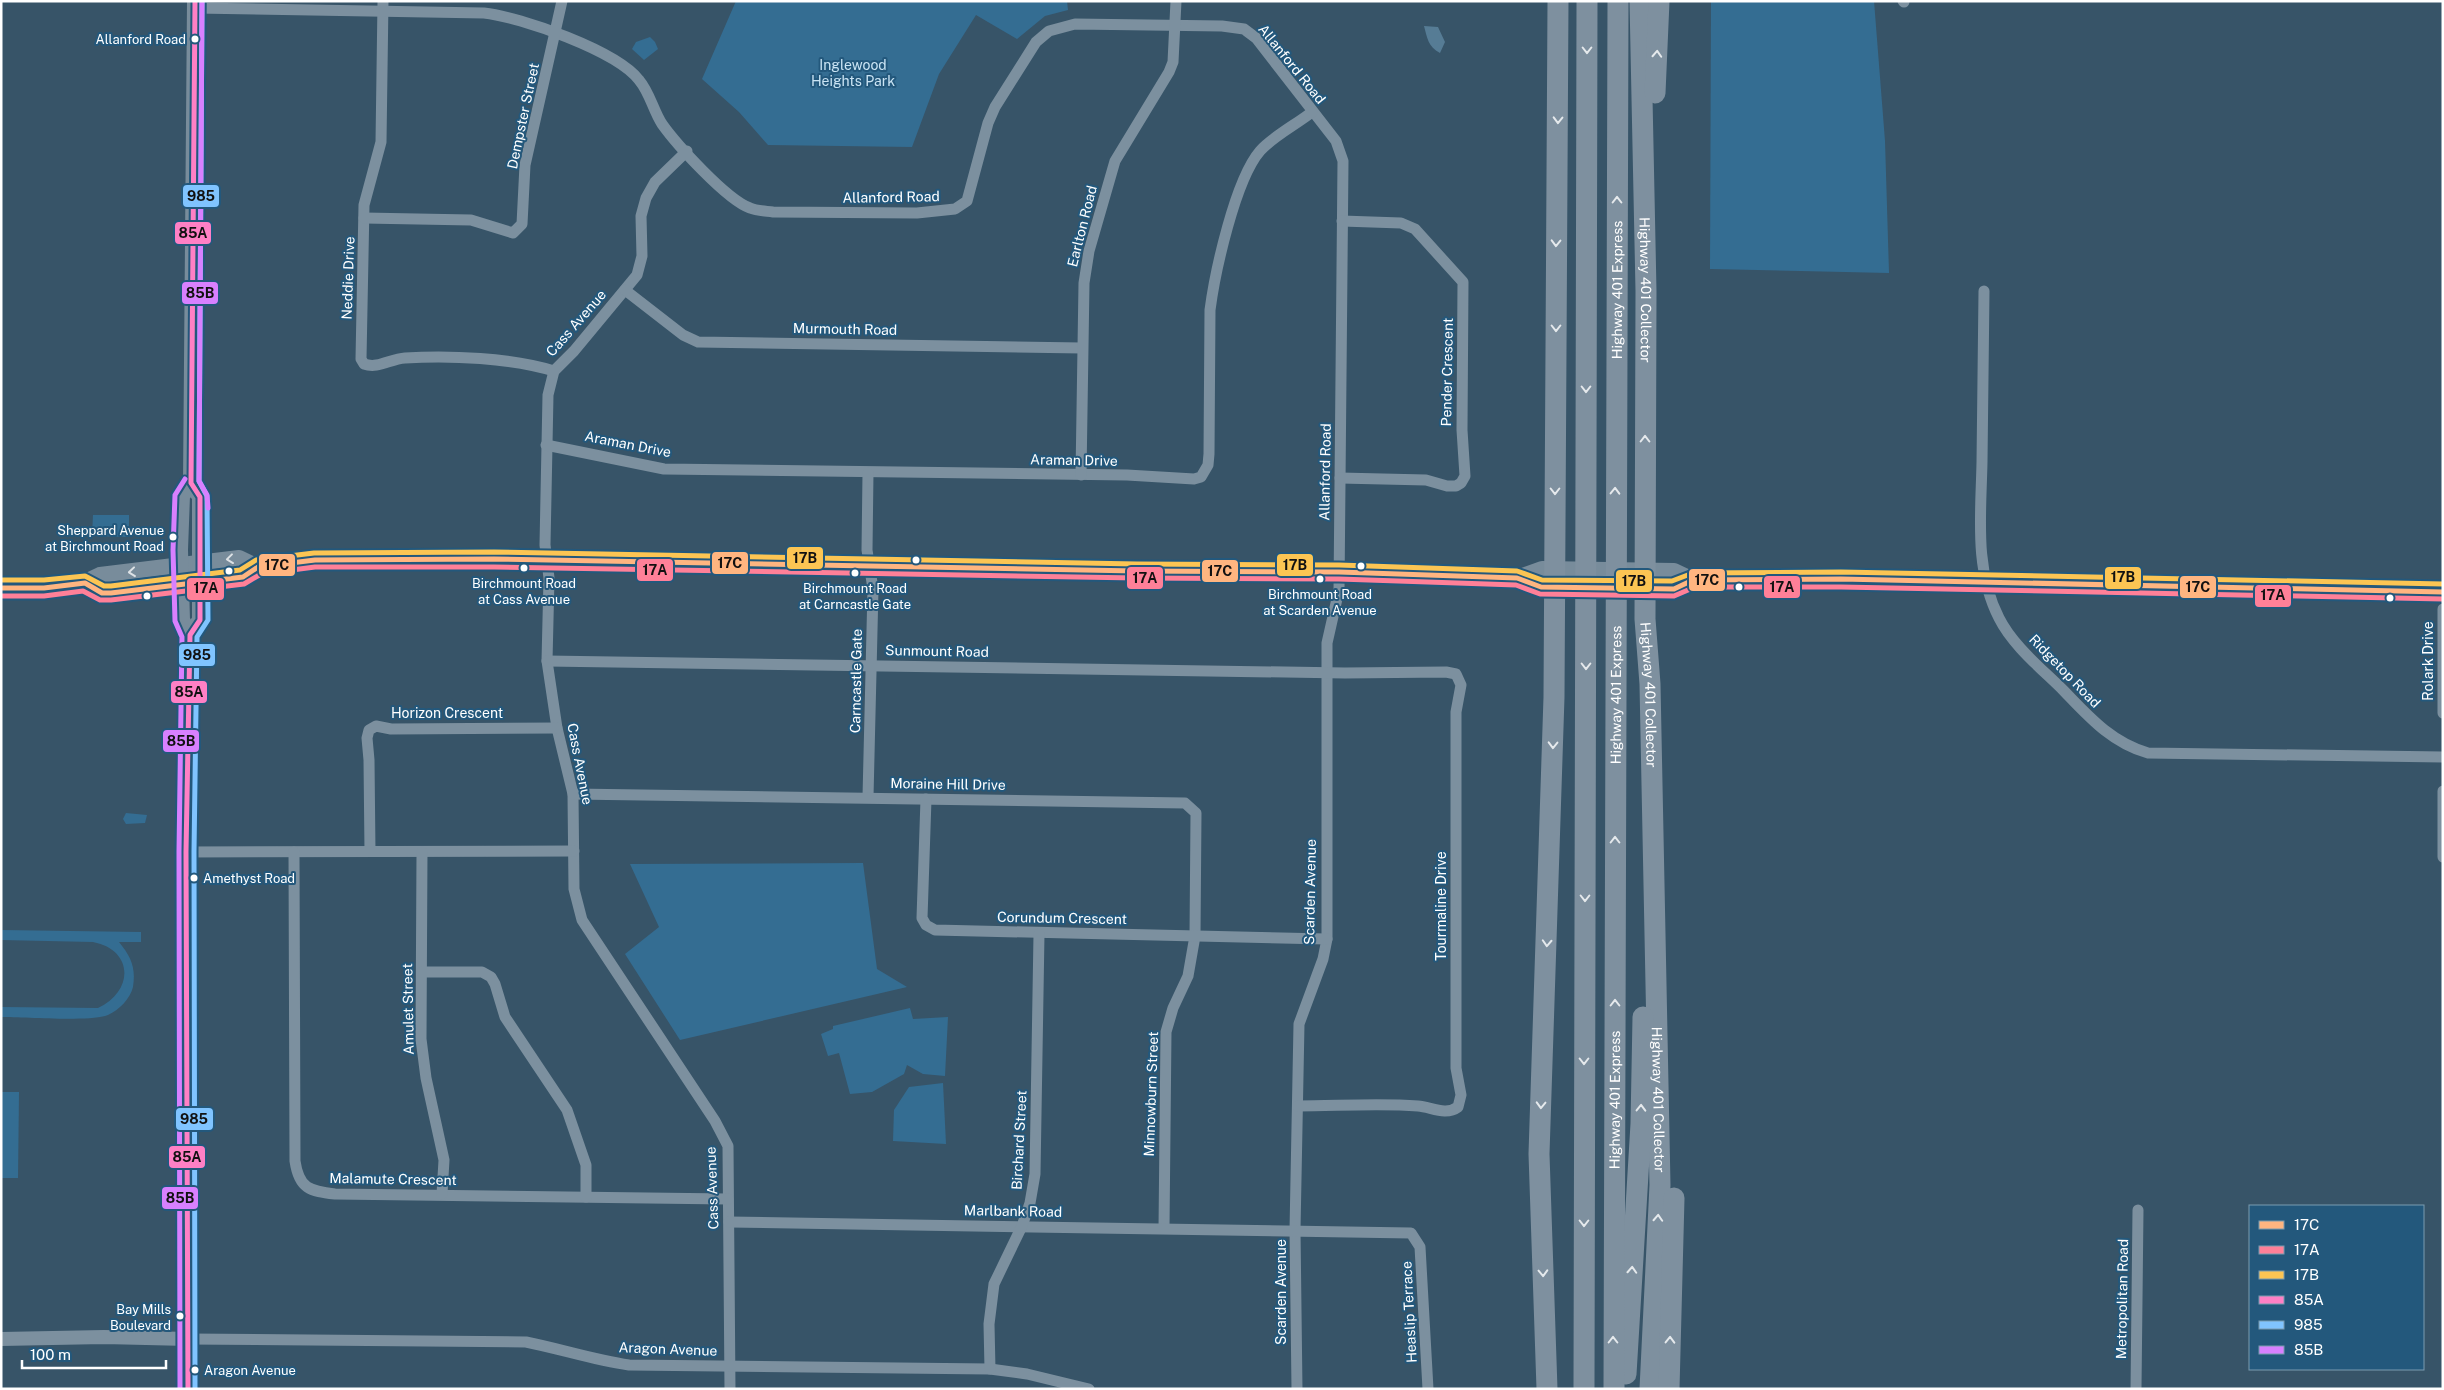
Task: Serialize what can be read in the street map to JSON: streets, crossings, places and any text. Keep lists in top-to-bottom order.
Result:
{
  "streets": {
    "highway": ["Highway 401 Express", "Highway 401 Collector"],
    "street": [
      "Allanford Road",
      "Dempster Street",
      "Earlton Road",
      "Neddie Drive",
      "Cass Avenue",
      "Murmouth Road",
      "Pender Crescent",
      "Araman Drive",
      "Sunmount Road",
      "Rolark Drive",
      "Ridgetop Road",
      "Carncastle Gate",
      "Horizon Crescent",
      "Moraine Hill Drive",
      "Scarden Avenue",
      "Tourmaline Drive",
      "Corundum Crescent",
      "Amulet Street",
      "Minnowburn Street",
      "Birchard Street",
      "Malamute Crescent",
      "Marlbank Road",
      "Metropolitan Road",
      "Heaslip Terrace",
      "Aragon Avenue"
    ]
  },
  "crossings": [
    ["Allanford Road", "Dempster Street"],
    ["Allanford Road", "Earlton Road"],
    ["Allanford Road", "Neddie Drive"],
    ["Allanford Road", "Cass Avenue"],
    ["Allanford Road", "Pender Crescent"],
    ["Allanford Road", "Araman Drive"],
    ["Allanford Road", "Scarden Avenue"],
    ["Dempster Street", "Neddie Drive"],
    ["Earlton Road", "Murmouth Road"],
    ["Earlton Road", "Araman Drive"],
    ["Neddie Drive", "Cass Avenue"],
    ["Cass Avenue", "Murmouth Road"],
    ["Cass Avenue", "Araman Drive"],
    ["Cass Avenue", "Sunmount Road"],
    ["Cass Avenue", "Horizon Crescent"],
    ["Cass Avenue", "Moraine Hill Drive"],
    ["Cass Avenue", "Malamute Crescent"],
    ["Cass Avenue", "Marlbank Road"],
    ["Cass Avenue", "Aragon Avenue"],
    ["Araman Drive", "Carncastle Gate"],
    ["Sunmount Road", "Carncastle Gate"],
    ["Sunmount Road", "Scarden Avenue"],
    ["Sunmount Road", "Tourmaline Drive"],
    ["Carncastle Gate", "Moraine Hill Drive"],
    ["Moraine Hill Drive", "Corundum Crescent"],
    ["Moraine Hill Drive", "Minnowburn Street"],
    ["Scarden Avenue", "Tourmaline Drive"],
    ["Scarden Avenue", "Corundum Crescent"],
    ["Scarden Avenue", "Marlbank Road"],
    ["Scarden Avenue", "Heaslip Terrace"],
    ["Corundum Crescent", "Minnowburn Street"],
    ["Corundum Crescent", "Birchard Street"],
    ["Amulet Street", "Malamute Crescent"],
    ["Minnowburn Street", "Marlbank Road"],
    ["Birchard Street", "Marlbank Road"],
    ["Birchard Street", "Aragon Avenue"],
    ["Marlbank Road", "Heaslip Terrace"]
  ],
  "parks": ["Inglewood Heights Park"],
  "places": [
    "Allanford Road",
    "Sheppard Avenue at Birchmount Road",
    "Birchmount Road at Cass Avenue",
    "Birchmount Road at Carncastle Gate",
    "Birchmount Road at Scarden Avenue",
    "Amethyst Road",
    "Bay Mills Boulevard",
    "Aragon Avenue"
  ],
  "lines": [
    "transit line 85A",
    "transit line 985",
    "transit line 85B",
    "transit line 17B",
    "transit line 17C",
    "transit line 17A"
  ],
  "legend": [
    "17C",
    "17A",
    "17B",
    "85A",
    "985",
    "85B"
  ],
  "scale_bar": "100 m"
}
